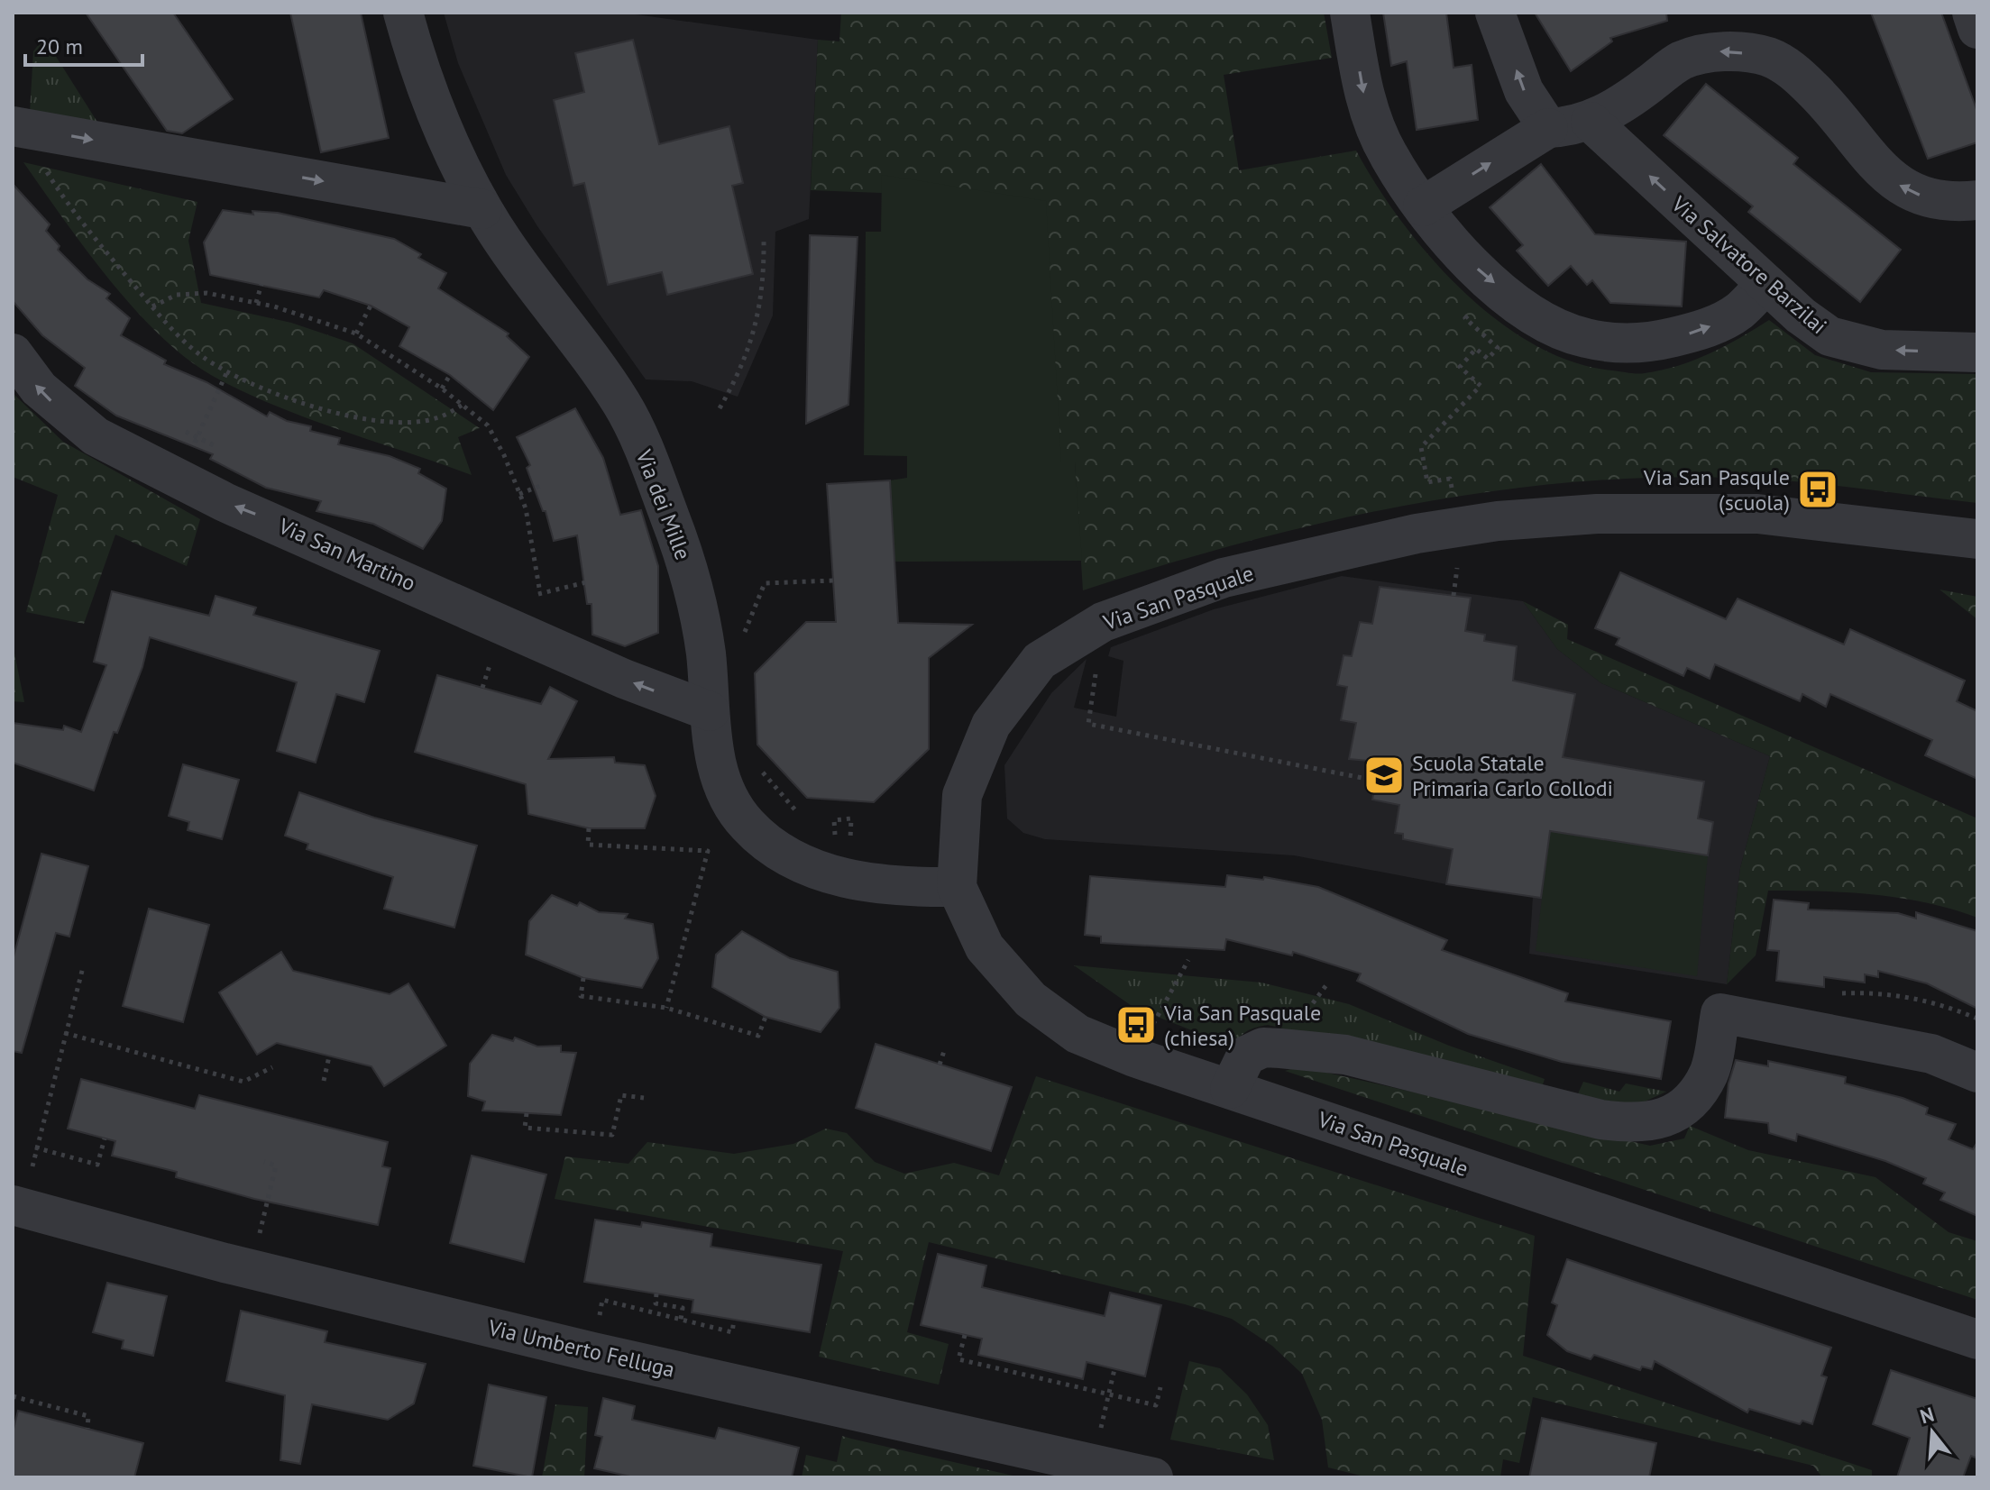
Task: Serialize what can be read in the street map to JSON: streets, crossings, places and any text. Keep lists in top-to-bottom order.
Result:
{
  "streets": {
    "street": [
      "Via Salvatore Barzilai",
      "Via dei Mille",
      "Via San Martino",
      "Via San Pasquale",
      "Via Umberto Felluga"
    ]
  },
  "crossings": [
    ["Via dei Mille", "Via San Martino"],
    ["Via dei Mille", "Via San Pasquale"]
  ],
  "one_way": ["Via Salvatore Barzilai", "Via San Martino"],
  "places": {
    "bus stop": ["Via San Pasqule (scuola)", "Via San Pasquale (chiesa)"],
    "school or university": ["Scuola Statale Primaria Carlo Collodi"]
  },
  "scale_bar": "20 m",
  "north": "top"
}
